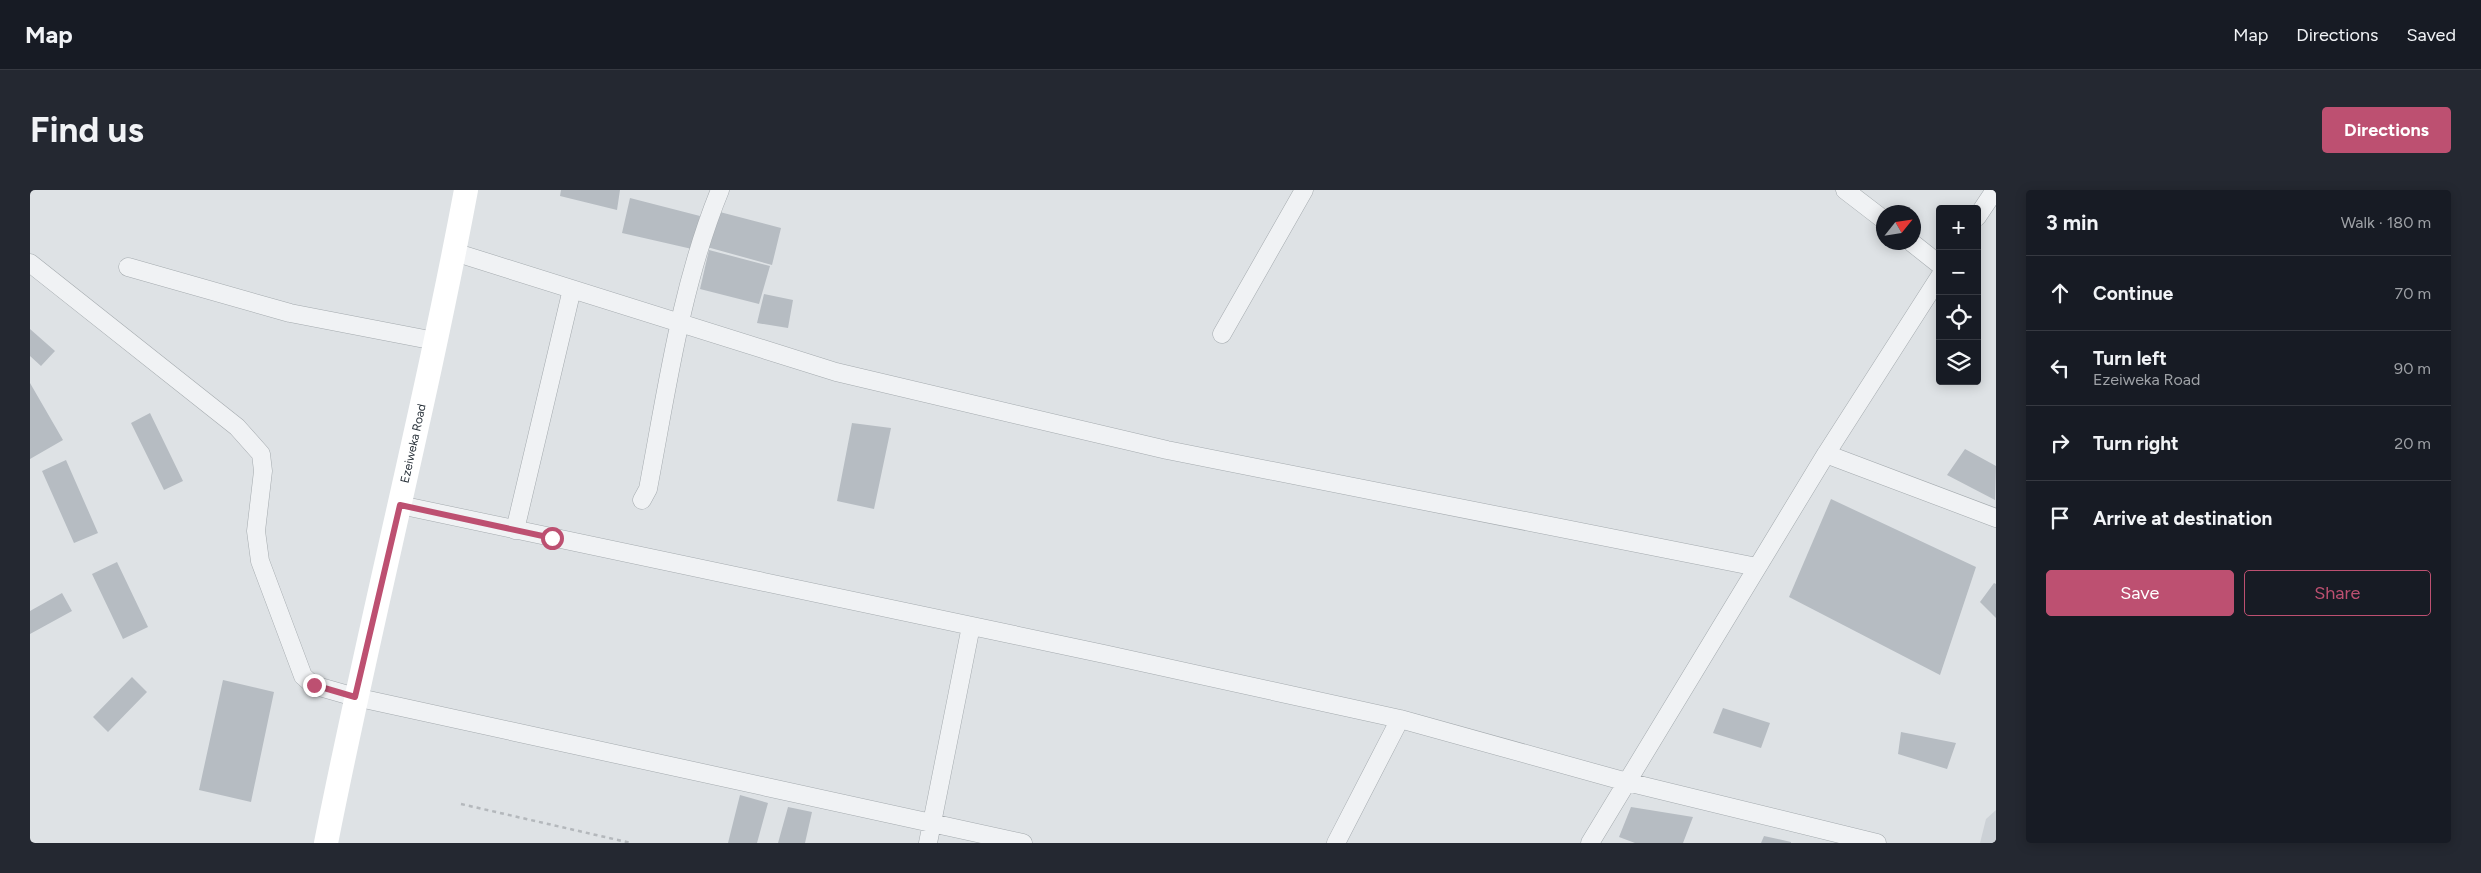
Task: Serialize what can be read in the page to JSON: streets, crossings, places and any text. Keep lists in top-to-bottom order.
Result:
{
  "streets": {
    "main road": ["Ezeiweka Road"]
  },
  "north": "top right",
  "page": {
    "header": "Map",
    "nav": ["Map", "Directions", "Saved"],
    "buttons": [
      "Directions",
      ["Save", "Share"]
    ],
    "title": "Find us",
    "heading": ["3 min", "Walk · 180 m"],
    "map_buttons": ["+", "−"],
    "list": [
      ["Continue", "70 m"],
      ["Turn left", "Ezeiweka Road", "90 m"],
      ["Turn right", "20 m"],
      "Arrive at destination"
    ]
  }
}
